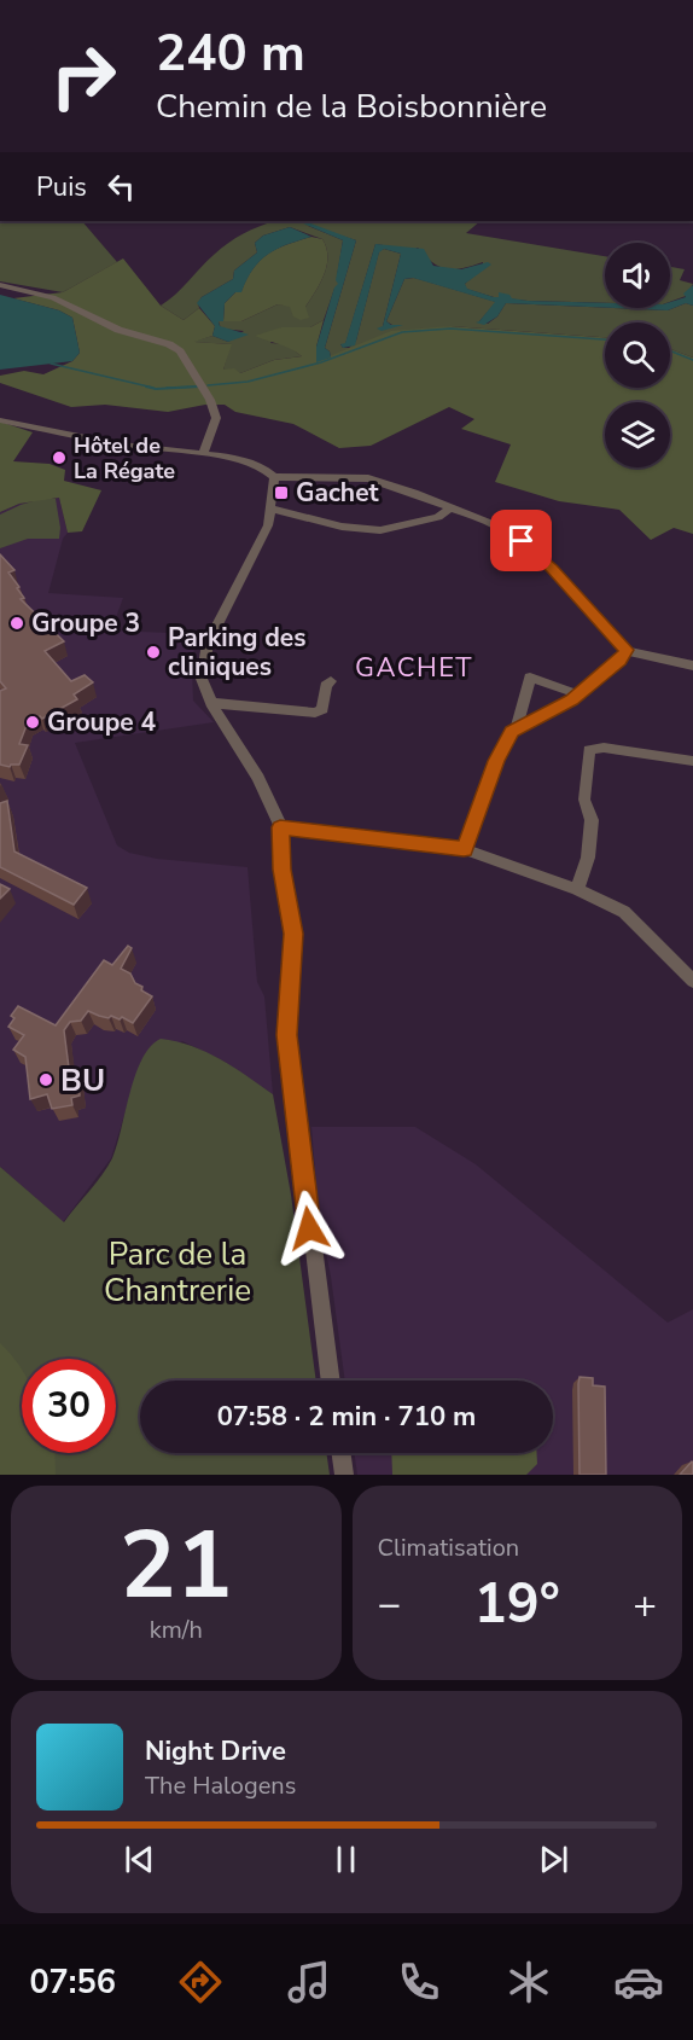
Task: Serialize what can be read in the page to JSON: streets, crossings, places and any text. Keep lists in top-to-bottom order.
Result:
{
  "districts": ["GACHET"],
  "parks": ["Parc de la Chantrerie"],
  "places": {
    "other": [
      "Hôtel de La Régate",
      "Groupe 3",
      "Parking des cliniques",
      "Groupe 4",
      "BU"
    ],
    "transit": ["Gachet"]
  },
  "page": {
    "turn": ["240 m", "Chemin de la Boisbonnière"],
    "then": "Puis",
    "limit": "30",
    "trip": "07:58 · 2 min · 710 m",
    "tile": [
      ["21", "km/h"],
      "Climatisation"
    ],
    "heat": ["−", "19°", "+"],
    "song": ["Night Drive", "The Halogens"],
    "tabs": "07:56"
  }
}
